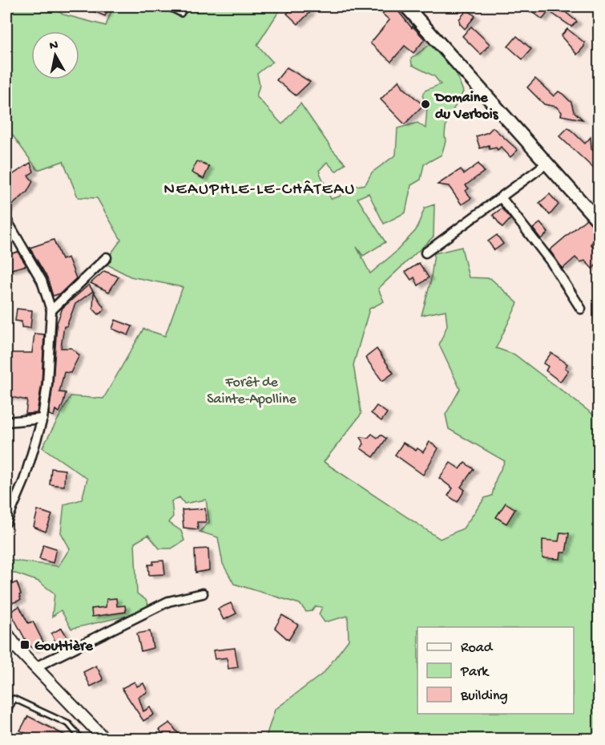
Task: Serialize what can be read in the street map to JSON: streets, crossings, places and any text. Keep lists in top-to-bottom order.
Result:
{
  "districts": ["NEAUPHLE-LE-CHÂTEAU"],
  "parks": ["Forêt de Sainte-Apolline"],
  "places": {
    "other": ["Domaine du Verbois"],
    "transit": ["Gouttière"]
  },
  "legend": ["Road", "Park", "Building"],
  "north": "top"
}
